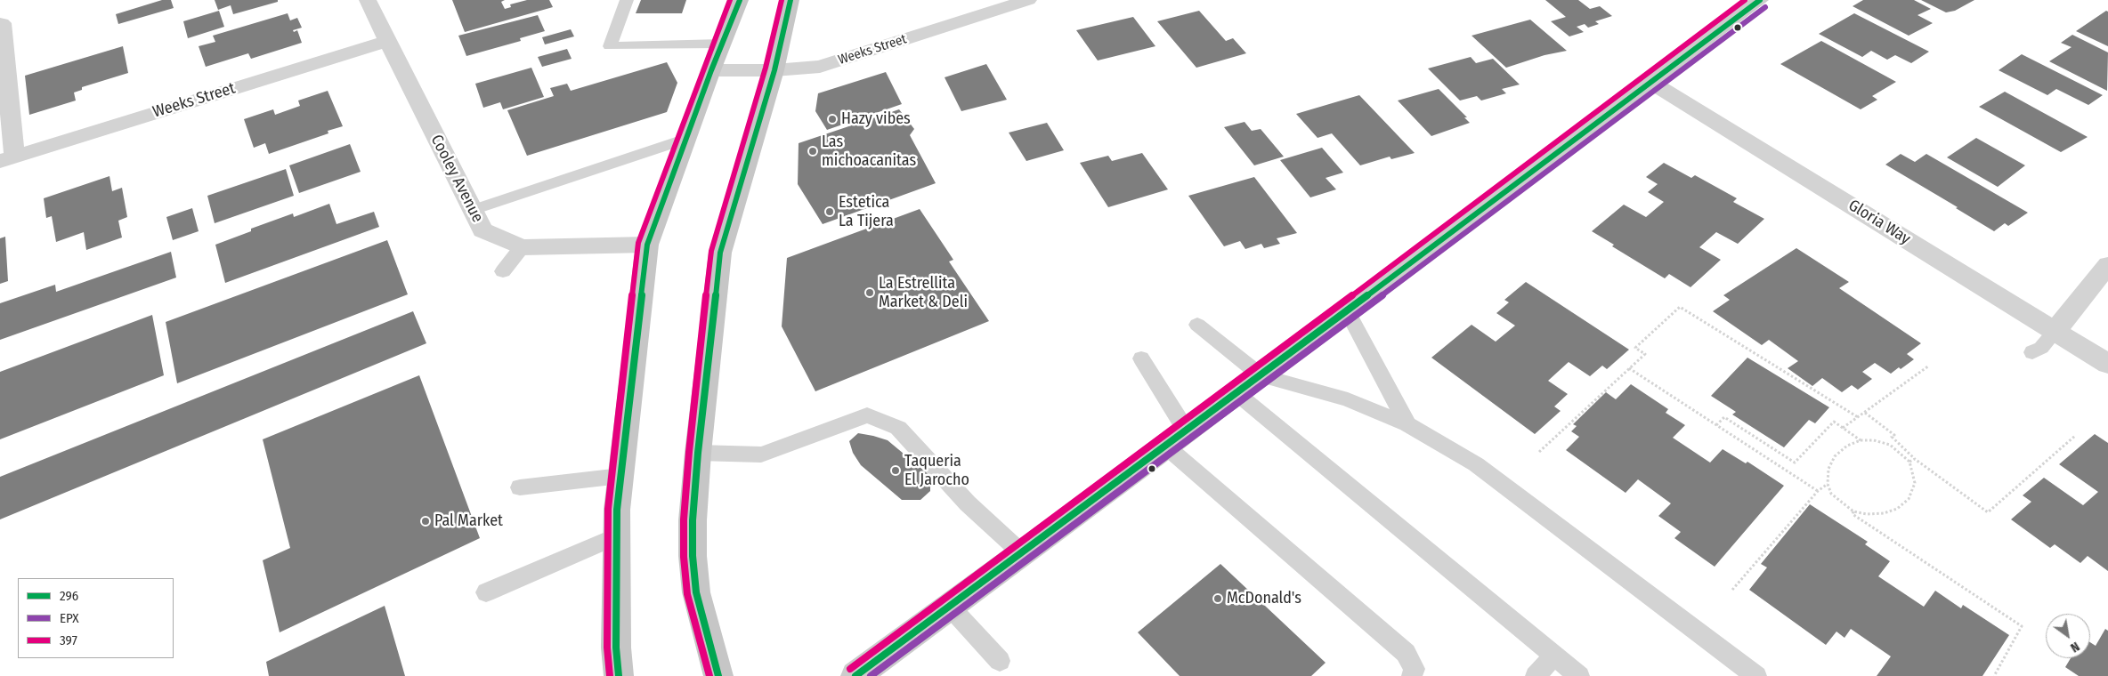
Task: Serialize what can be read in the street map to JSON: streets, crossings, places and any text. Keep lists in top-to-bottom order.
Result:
{
  "streets": {
    "street": ["Weeks Street", "Cooley Avenue", "Gloria Way"]
  },
  "crossings": [
    ["Weeks Street", "Cooley Avenue"]
  ],
  "places": [
    "Hazy vibes",
    "Las michoacanitas",
    "Estetica La Tijera",
    "La Estrellita Market & Deli",
    "Taqueria El Jarocho",
    "Pal Market",
    "McDonald's"
  ],
  "lines": ["transit line 296", "transit line 397", "transit line EPX"],
  "legend": ["296", "EPX", "397"],
  "north": "bottom right"
}
